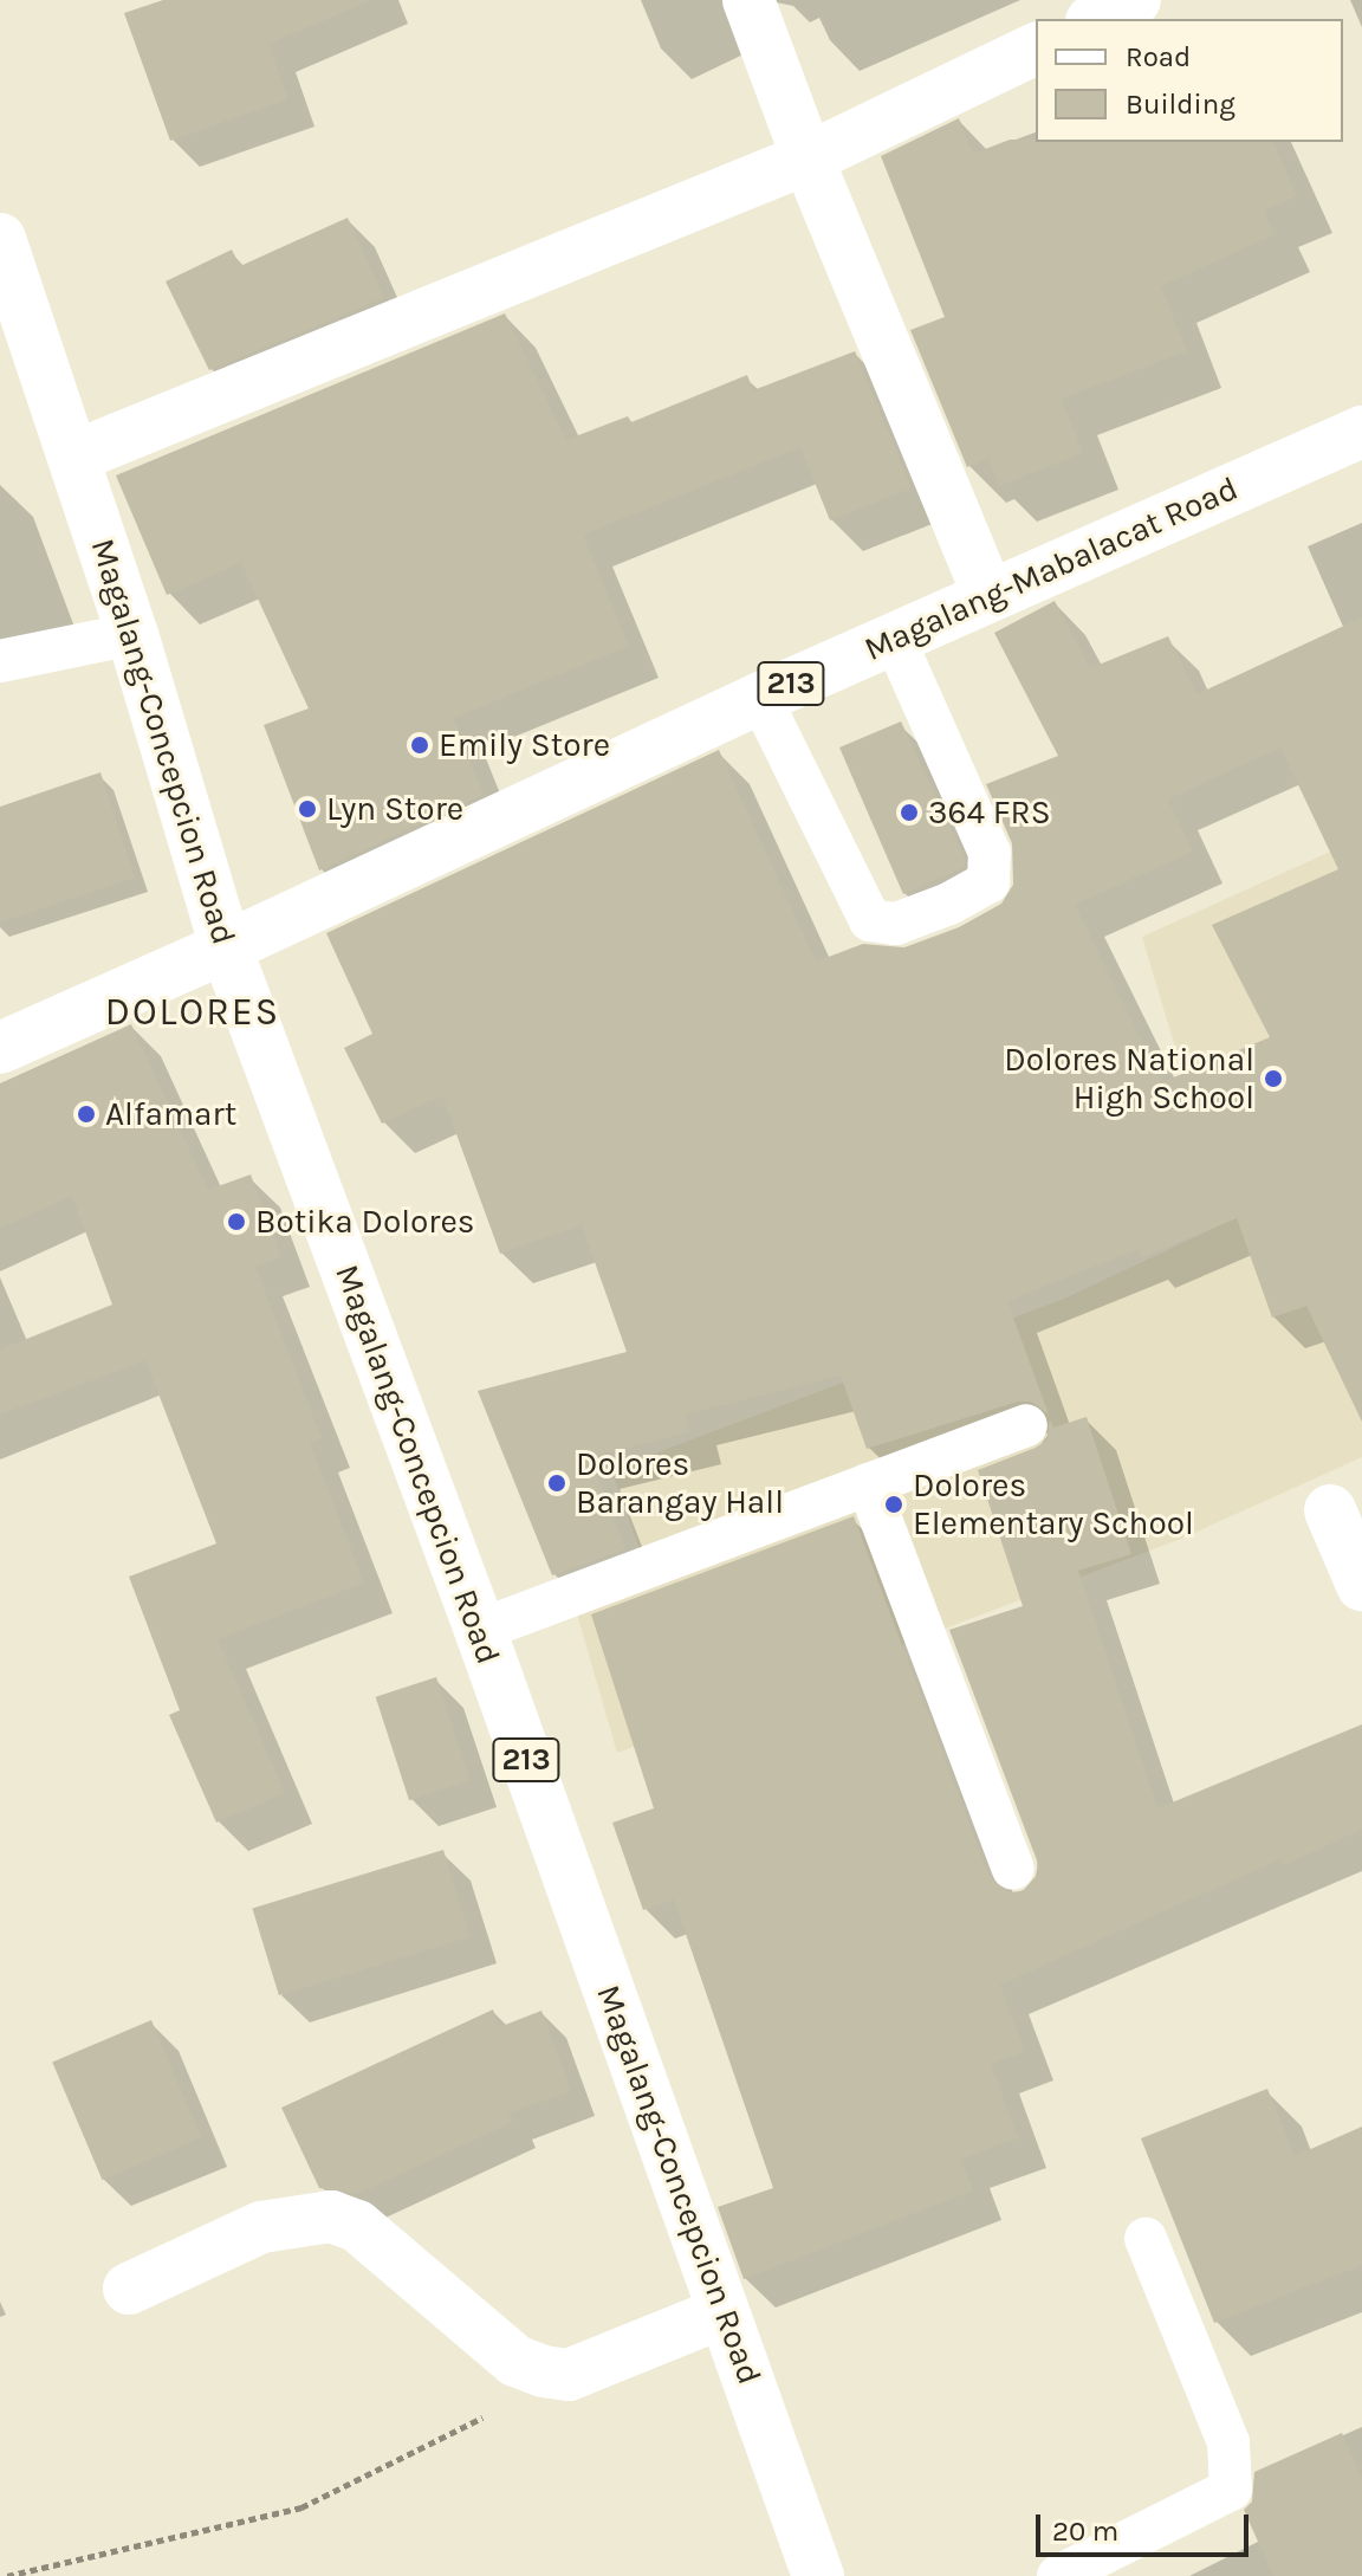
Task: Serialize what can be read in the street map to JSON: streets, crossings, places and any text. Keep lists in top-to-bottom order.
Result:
{
  "streets": {
    "main road": ["Magalang-Mabalacat Road", "213", "Magalang-Concepcion Road"]
  },
  "crossings": [
    ["Magalang-Mabalacat Road", "Magalang-Concepcion Road"]
  ],
  "districts": ["DOLORES"],
  "places": [
    "Emily Store",
    "Lyn Store",
    "364 FRS",
    "Dolores National High School",
    "Alfamart",
    "Botika Dolores",
    "Dolores Barangay Hall",
    "Dolores Elementary School"
  ],
  "legend": ["Road", "Building"],
  "scale_bar": "20 m"
}
